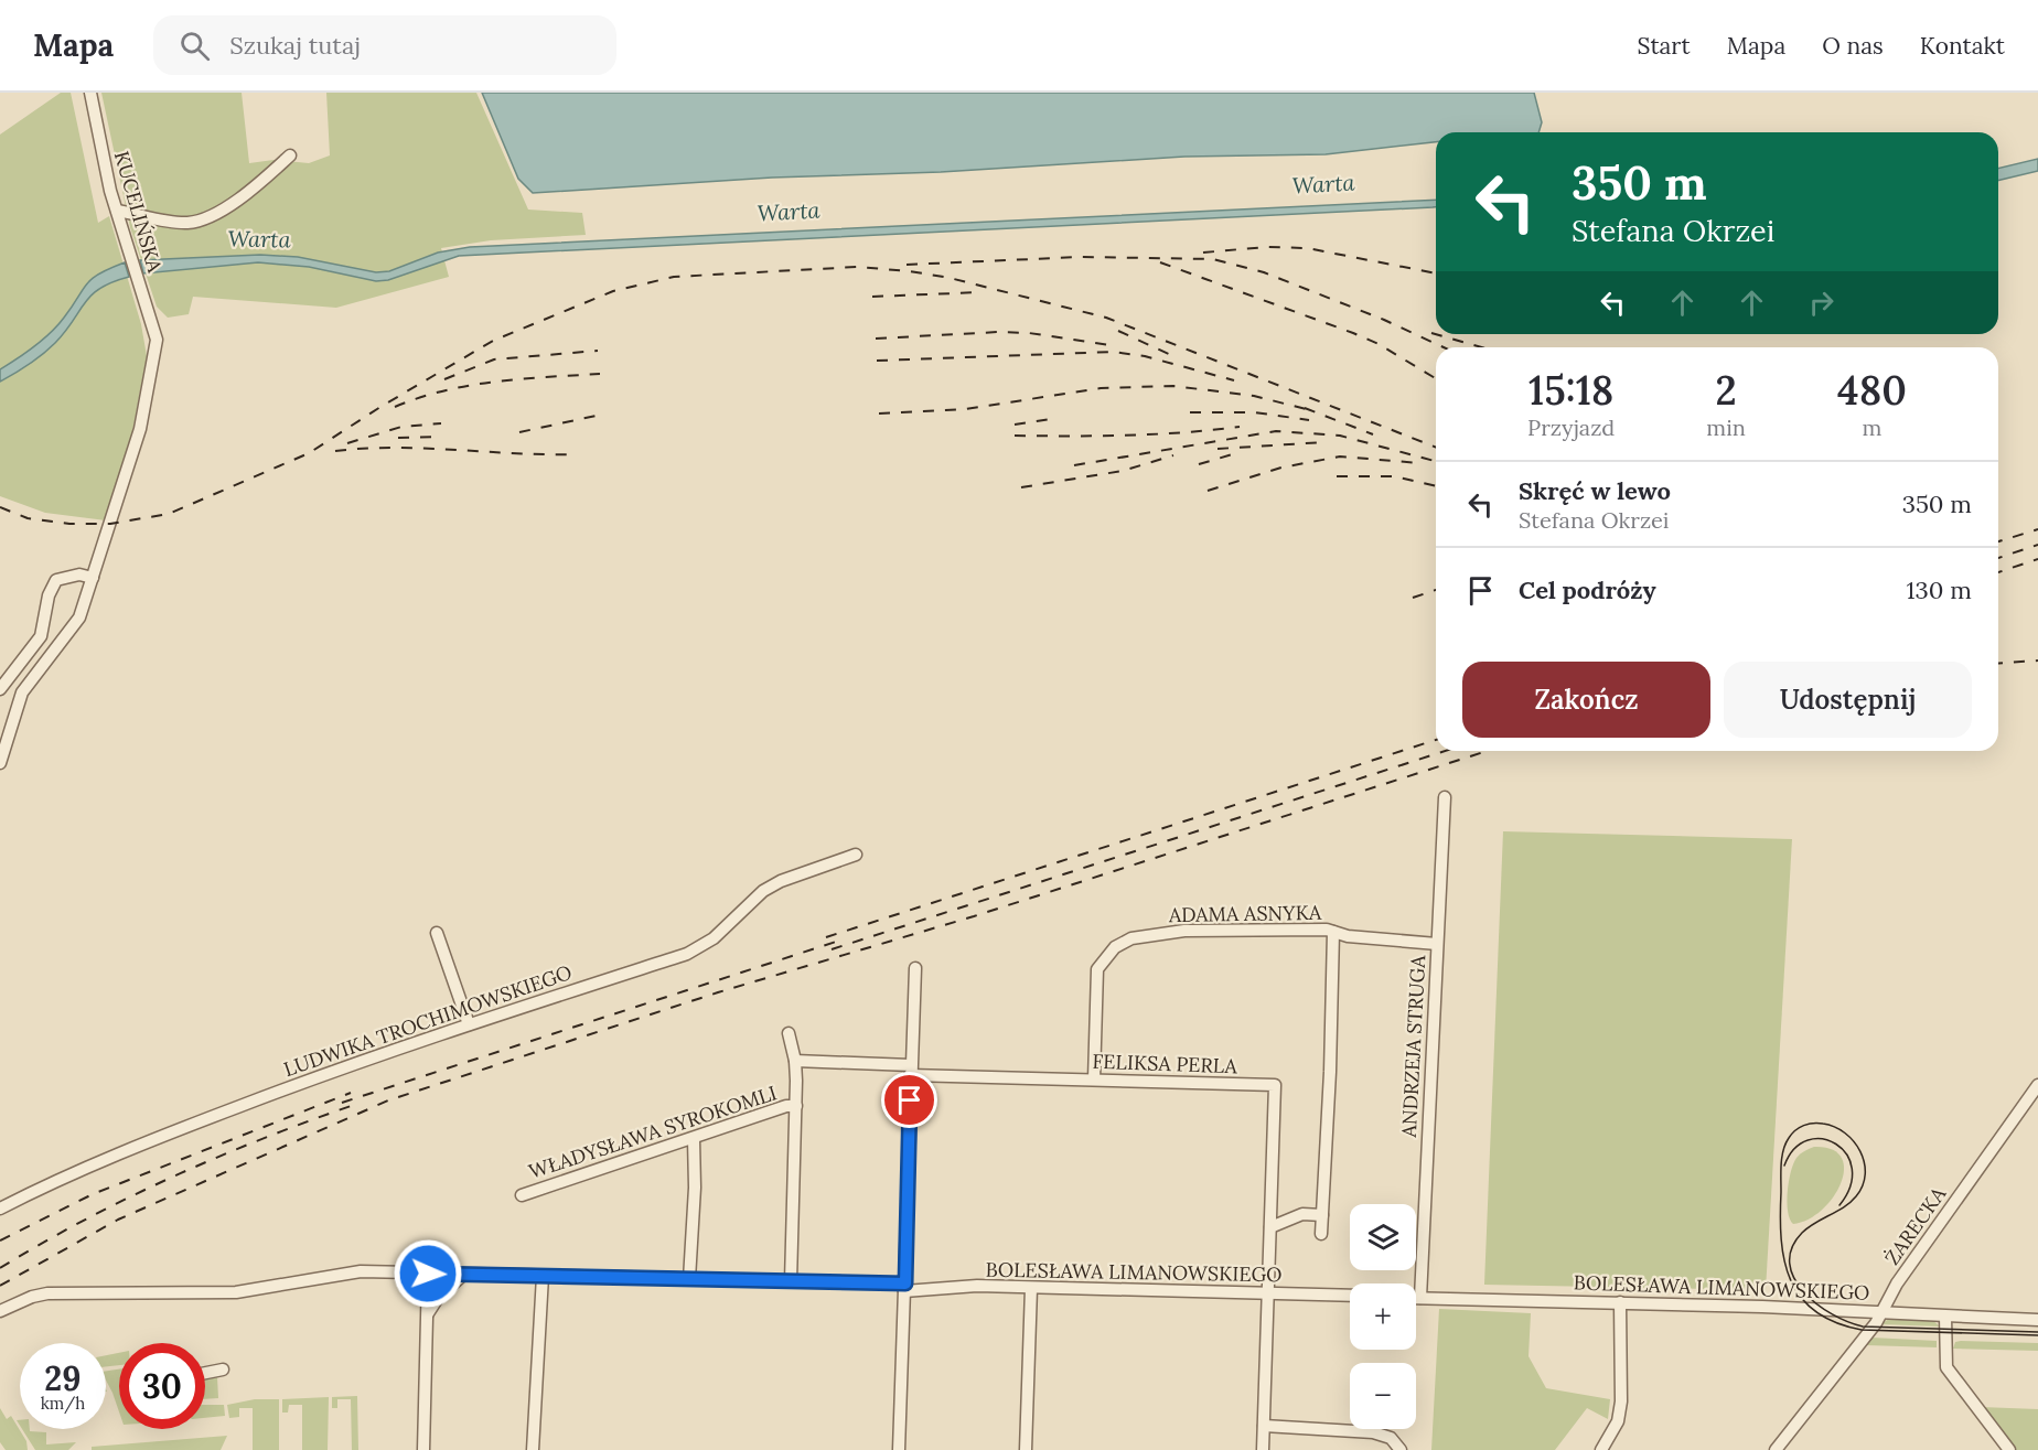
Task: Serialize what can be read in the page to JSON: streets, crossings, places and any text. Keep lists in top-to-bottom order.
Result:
{
  "streets": {
    "street": [
      "KUCELIŃSKA",
      "ADAMA ASNYKA",
      "LUDWIKA TROCHIMOWSKIEGO",
      "ANDRZEJA STRUGA",
      "FELIKSA PERLA",
      "WŁADYSŁAWA SYROKOMLI",
      "ŻARECKA",
      "BOLESŁAWA LIMANOWSKIEGO"
    ]
  },
  "crossings": [
    ["ADAMA ASNYKA", "ANDRZEJA STRUGA"],
    ["ADAMA ASNYKA", "FELIKSA PERLA"],
    ["ANDRZEJA STRUGA", "BOLESŁAWA LIMANOWSKIEGO"],
    ["FELIKSA PERLA", "BOLESŁAWA LIMANOWSKIEGO"],
    ["ŻARECKA", "BOLESŁAWA LIMANOWSKIEGO"]
  ],
  "water": ["Warta"],
  "page": {
    "header": "Mapa",
    "search": "Szukaj tutaj",
    "nav": [
      "Start",
      "Mapa",
      "O nas",
      "Kontakt"
    ],
    "turn": ["350 m", "Stefana Okrzei"],
    "eta": [
      "15:18",
      "Przyjazd",
      "2",
      "min",
      "480",
      "m"
    ],
    "list": [
      {
        "name": "Skręć w lewo",
        "note": "Stefana Okrzei",
        "value": "350 m"
      },
      {
        "name": "Cel podróży",
        "value": "130 m"
      }
    ],
    "buttons": ["Zakończ", "Udostępnij"],
    "map_buttons": ["+", "−"],
    "speed": "29 km/h",
    "limit": "30"
  }
}
